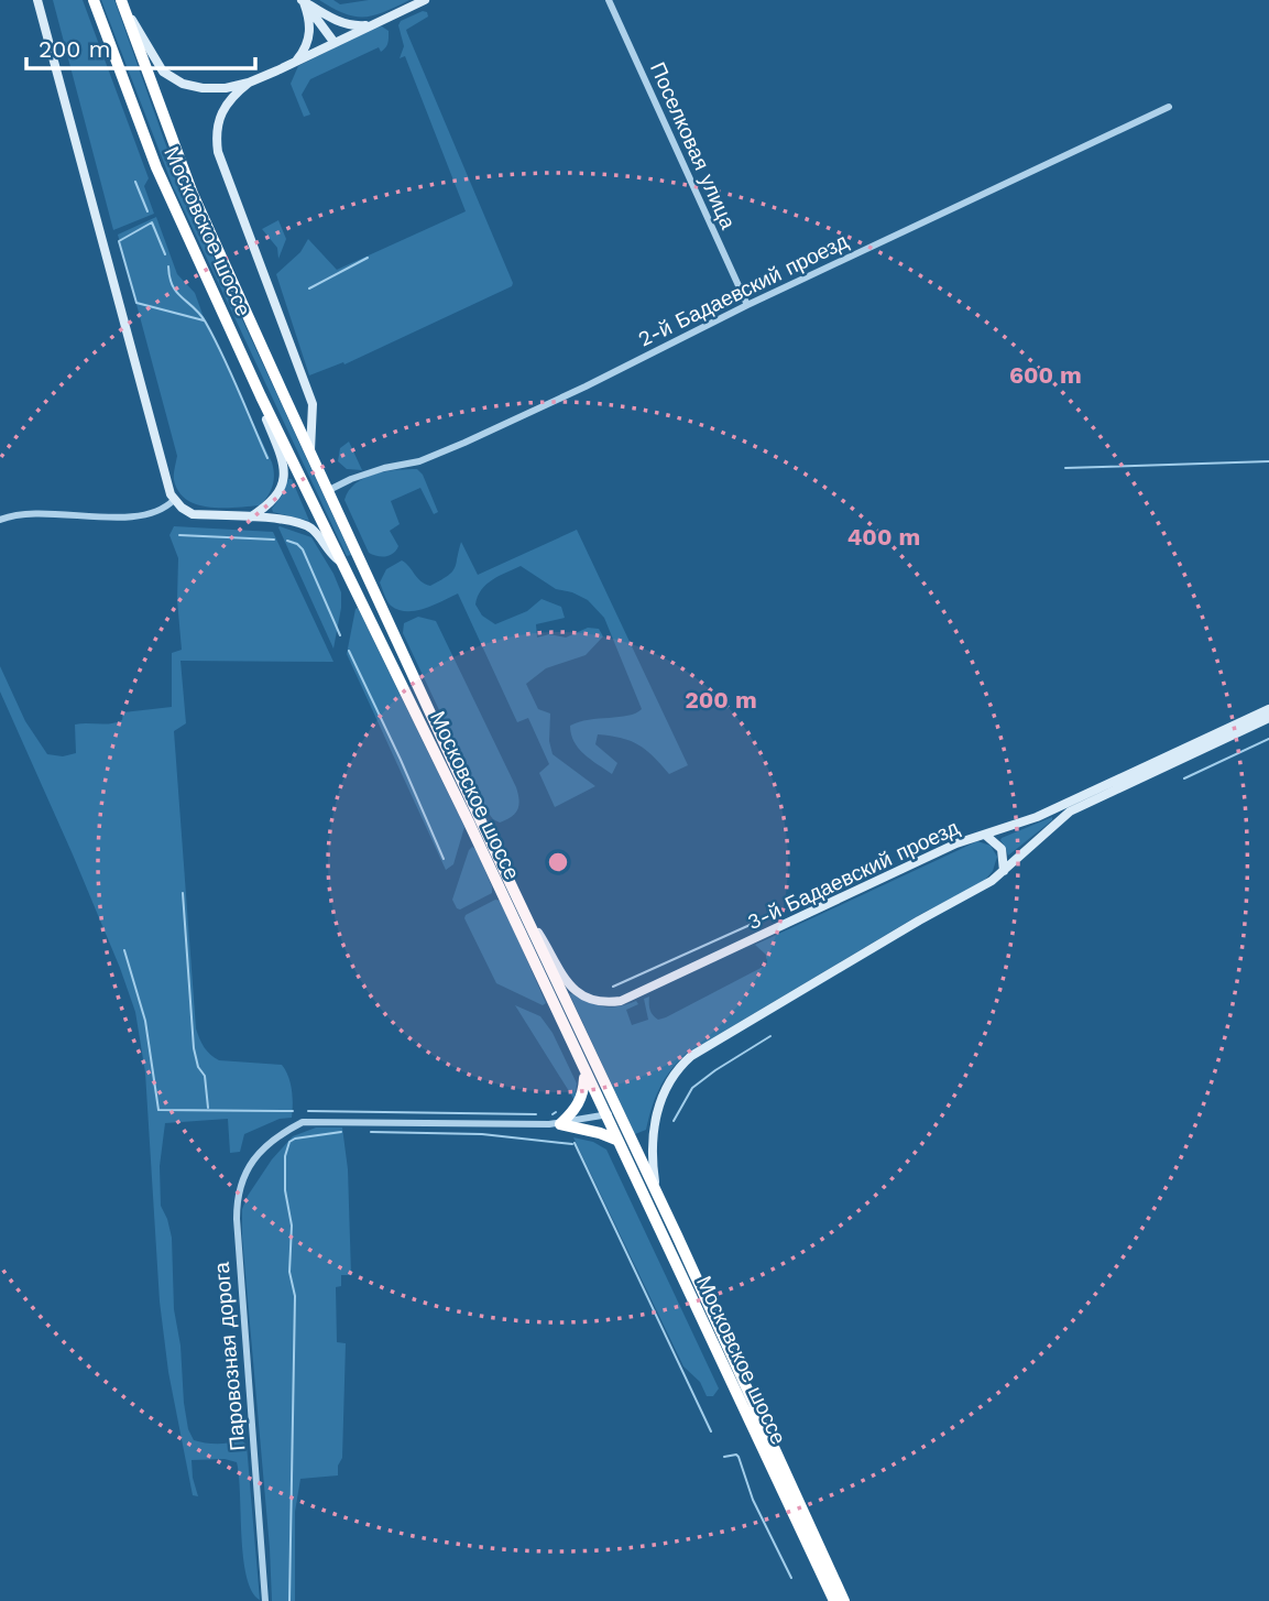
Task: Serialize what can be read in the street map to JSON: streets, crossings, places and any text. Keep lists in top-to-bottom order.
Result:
{
  "streets": {
    "highway": ["Московское шоссе"],
    "street": [
      "Поселковая улица",
      "2-й Бадаевский проезд",
      "3-й Бадаевский проезд",
      "Паровозная дорога"
    ]
  },
  "crossings": [
    ["Поселковая улица", "2-й Бадаевский проезд"],
    ["Московское шоссе", "2-й Бадаевский проезд"],
    ["Московское шоссе", "3-й Бадаевский проезд"]
  ],
  "scale_bar": "200 m",
  "rings": ["600 m", "400 m", "200 m"]
}
